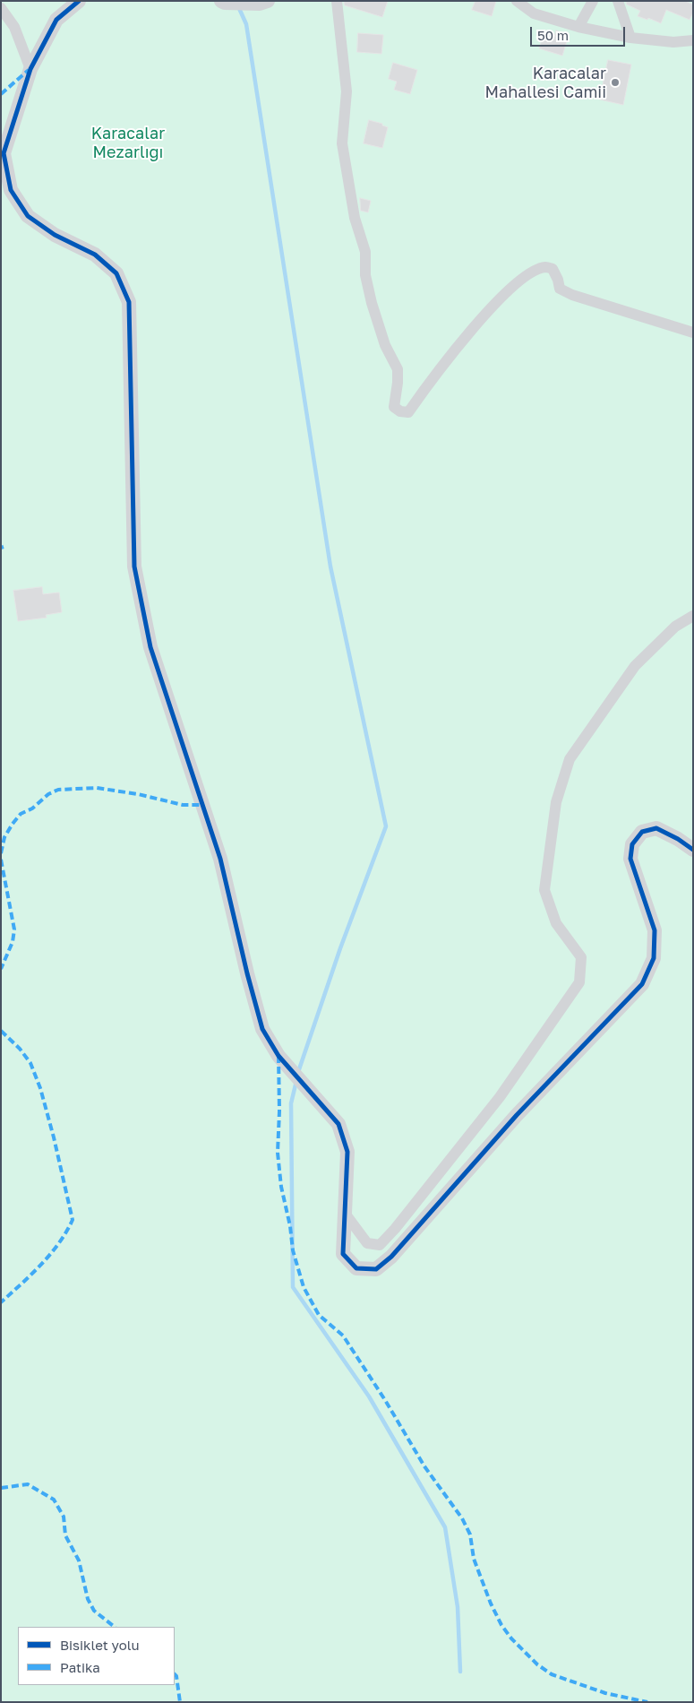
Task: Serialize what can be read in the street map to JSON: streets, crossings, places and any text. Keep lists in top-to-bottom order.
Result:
{
  "parks": ["Karacalar Mezarlığı"],
  "places": ["Karacalar Mahallesi Camii"],
  "legend": ["Bisiklet yolu", "Patika"],
  "scale_bar": "50 m"
}
